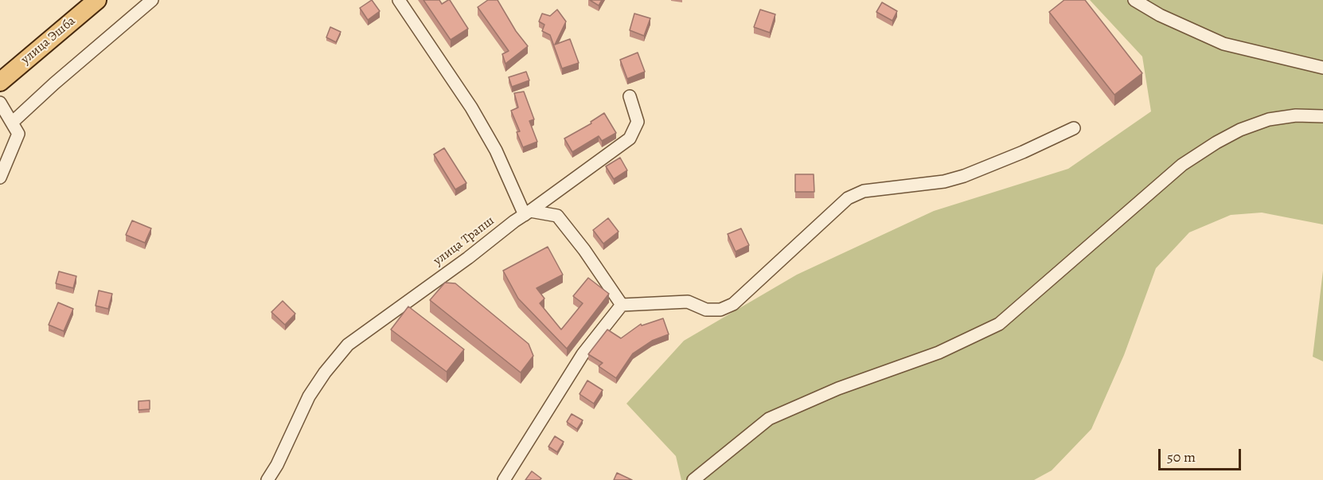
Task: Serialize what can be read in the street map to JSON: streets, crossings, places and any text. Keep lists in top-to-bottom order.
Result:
{
  "streets": {
    "highway": ["улица Эшба"],
    "street": ["улица Трапш"]
  },
  "scale_bar": "50 m"
}
